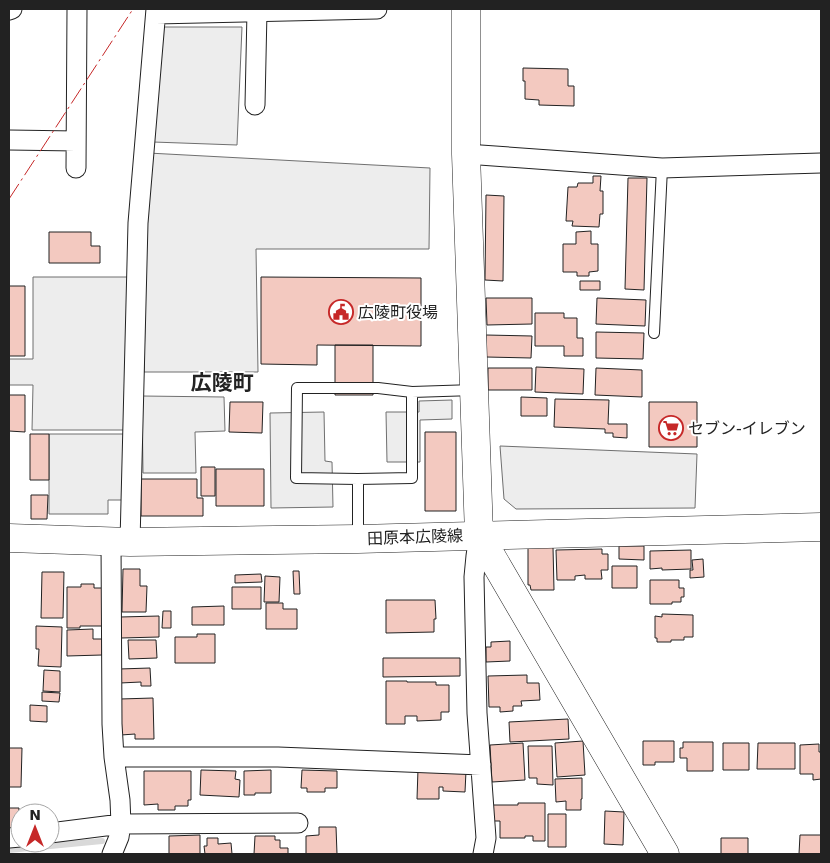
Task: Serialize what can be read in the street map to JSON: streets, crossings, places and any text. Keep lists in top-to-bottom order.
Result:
{
  "streets": {
    "street": ["田原本広陵線"]
  },
  "districts": ["広陵町"],
  "places": {
    "public building": ["広陵町役場"],
    "supermarket": ["セブン-イレブン"]
  },
  "north": "top"
}
